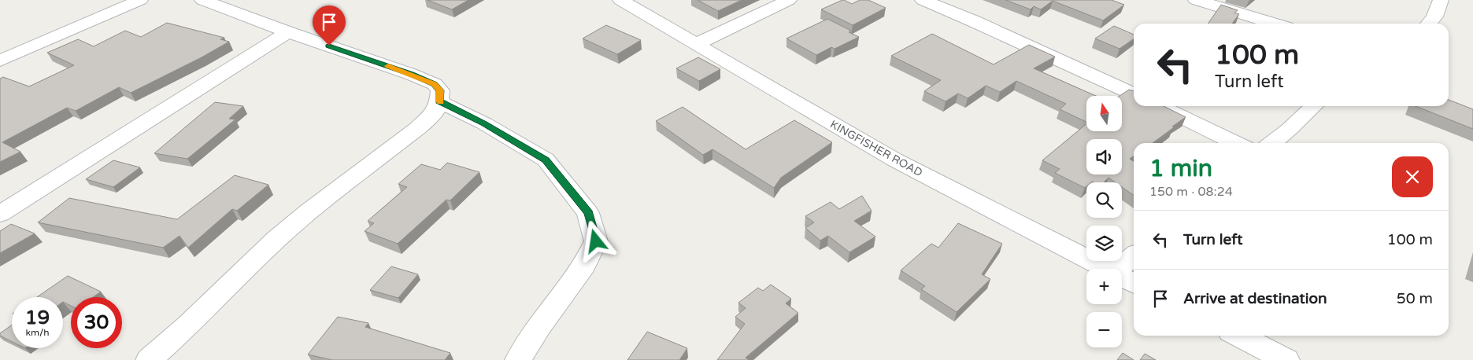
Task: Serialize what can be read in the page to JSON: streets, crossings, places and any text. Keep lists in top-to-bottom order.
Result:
{
  "streets": {
    "street": ["KINGFISHER ROAD"]
  },
  "north": "top",
  "page": {
    "turn": ["100 m", "Turn left"],
    "map_buttons": ["+", "−"],
    "heading": ["1 min", "150 m · 08:24"],
    "list": [
      {
        "name": "Turn left",
        "value": "100 m"
      },
      {
        "name": "Arrive at destination",
        "value": "50 m"
      }
    ],
    "speed": "19 km/h",
    "limit": "30"
  }
}
